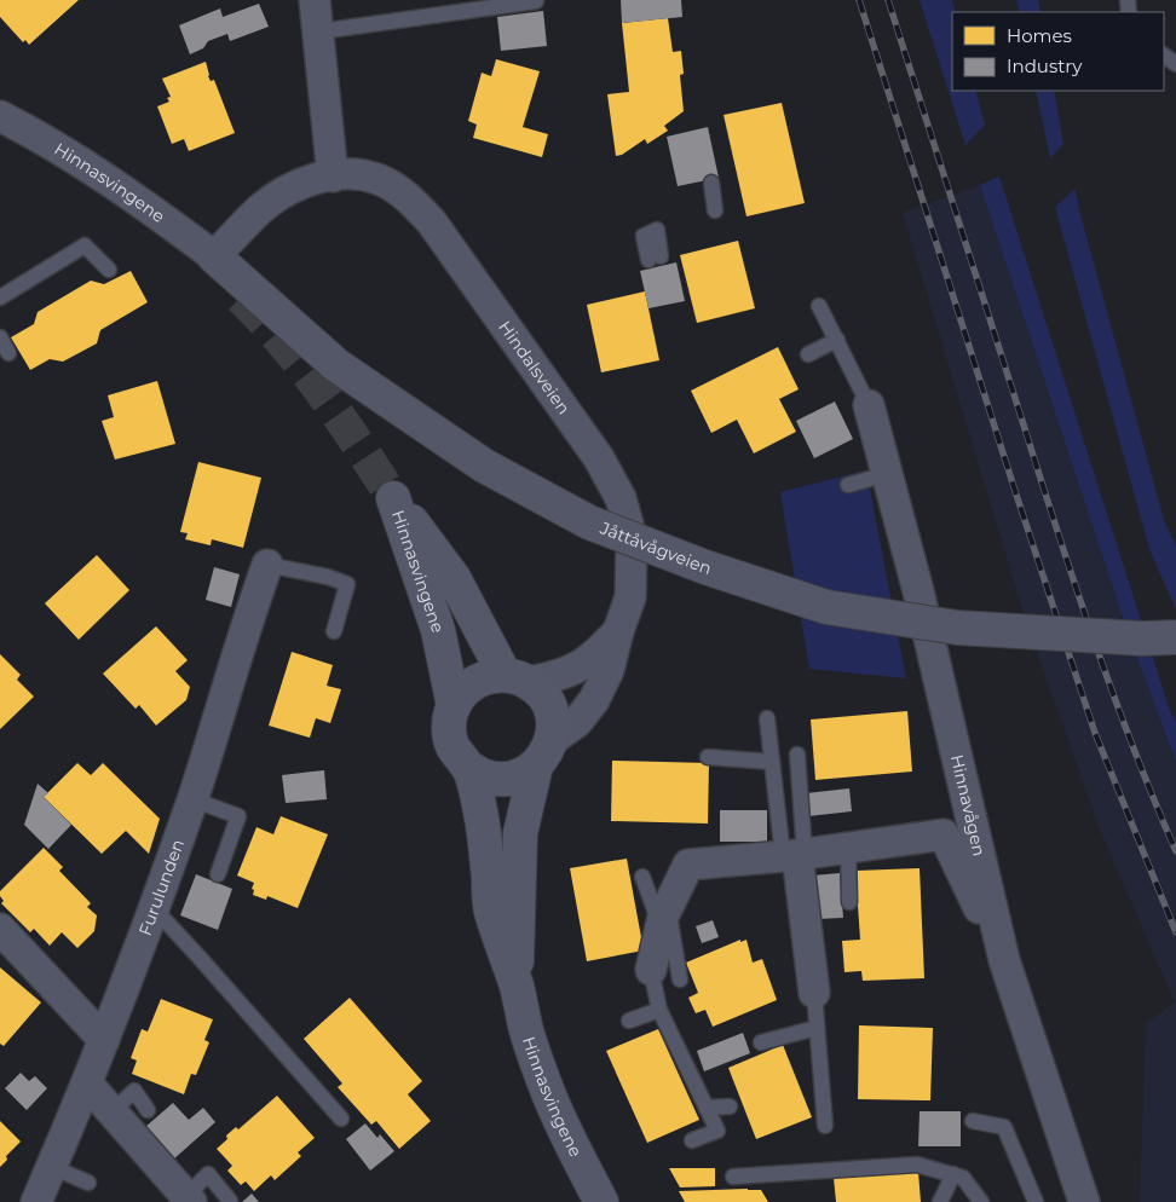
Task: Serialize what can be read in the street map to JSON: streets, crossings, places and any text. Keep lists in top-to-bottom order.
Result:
{
  "streets": {
    "main road": ["Hinnasvingene"],
    "street": [
      "Hindalsveien",
      "Jåttåvågveien",
      "Hinnavågen",
      "Furulunden"
    ]
  },
  "crossings": [
    ["Hinnasvingene", "Hindalsveien"],
    ["Hinnasvingene", "Jåttåvågveien"],
    ["Hindalsveien", "Jåttåvågveien"]
  ],
  "legend": ["Homes", "Industry"]
}
